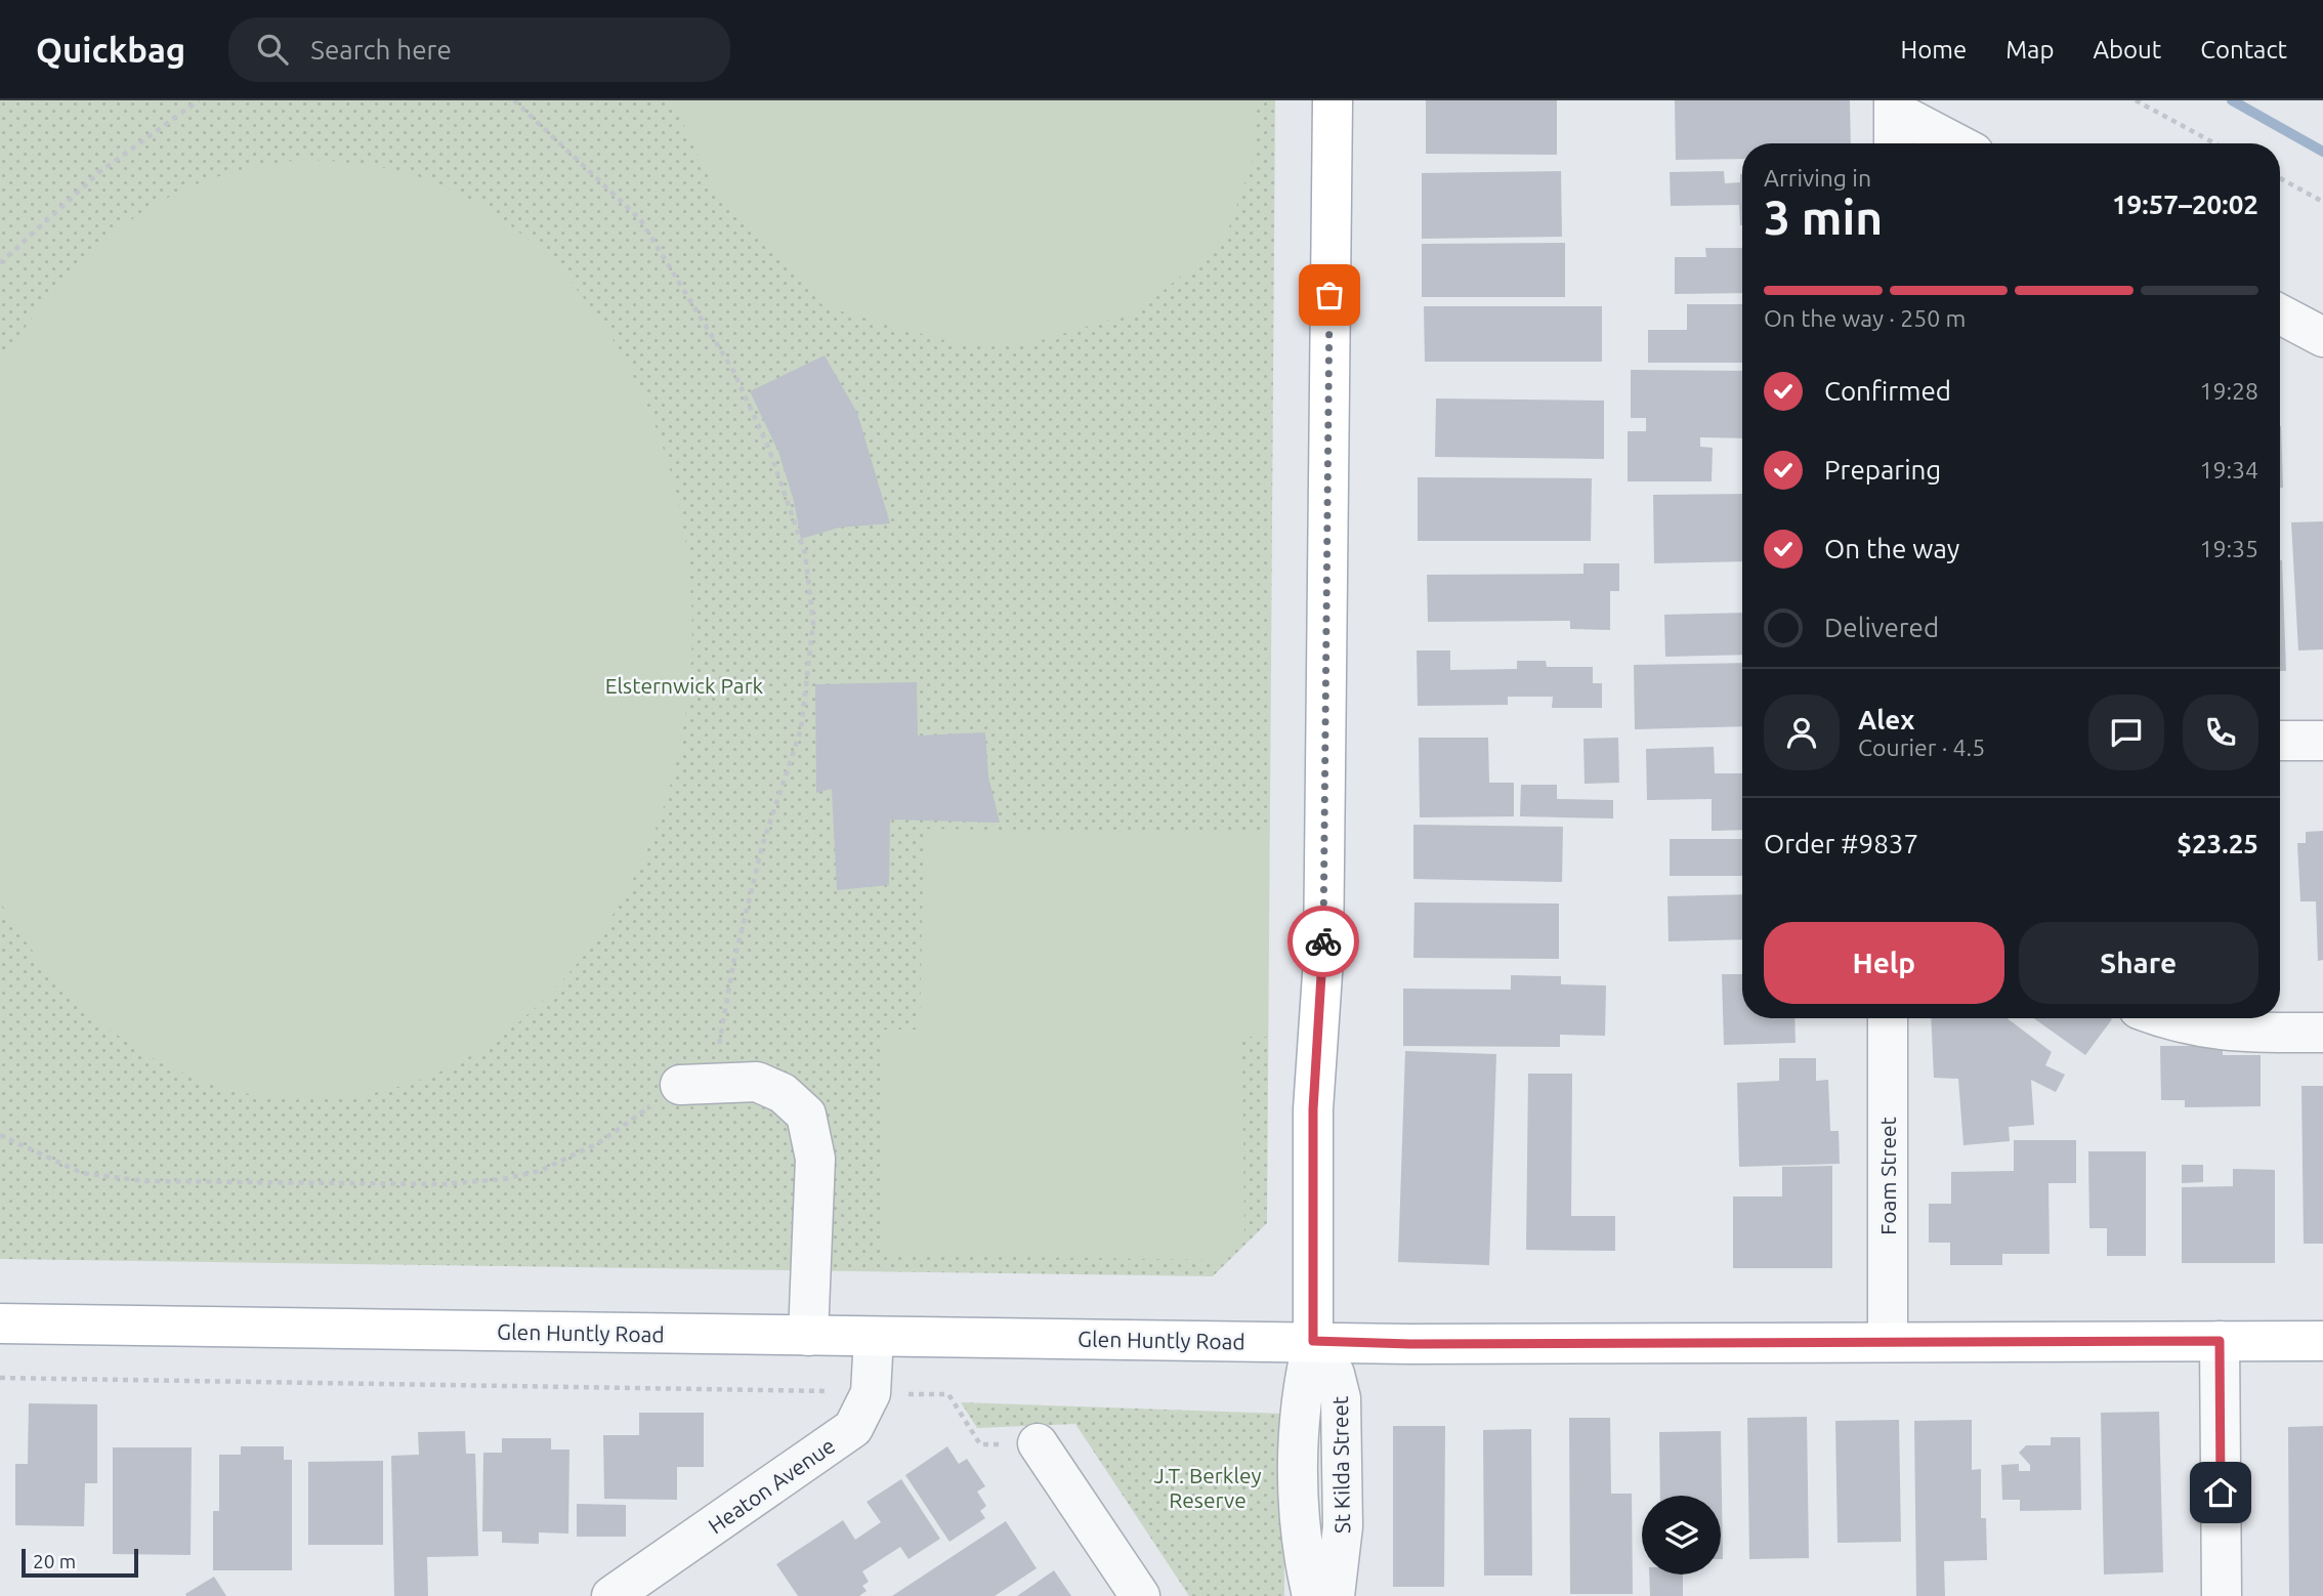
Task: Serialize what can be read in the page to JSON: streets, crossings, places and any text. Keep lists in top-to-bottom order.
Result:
{
  "streets": {
    "main road": ["Glen Huntly Road", "St Kilda Street"],
    "street": ["Foam Street", "Heaton Avenue"]
  },
  "crossings": [
    ["Foam Street", "Glen Huntly Road"],
    ["Glen Huntly Road", "St Kilda Street"],
    ["Glen Huntly Road", "Heaton Avenue"]
  ],
  "parks": ["Elsternwick Park", "J.T. Berkley Reserve"],
  "scale_bar": "20 m",
  "page": {
    "header": "Quickbag",
    "search": "Search here",
    "nav": [
      "Home",
      "Map",
      "About",
      "Contact"
    ],
    "heading": ["3 min", "Arriving in", "19:57–20:02"],
    "panel": [
      "Alex",
      "Courier · 4.5",
      "Order #9837",
      "$23.25"
    ],
    "bar": "On the way · 250 m",
    "list": [
      ["Confirmed", "19:28"],
      ["Preparing", "19:34"],
      ["On the way", "19:35"],
      "Delivered"
    ],
    "buttons": ["Help", "Share"],
    "scale": "20 m"
  }
}
